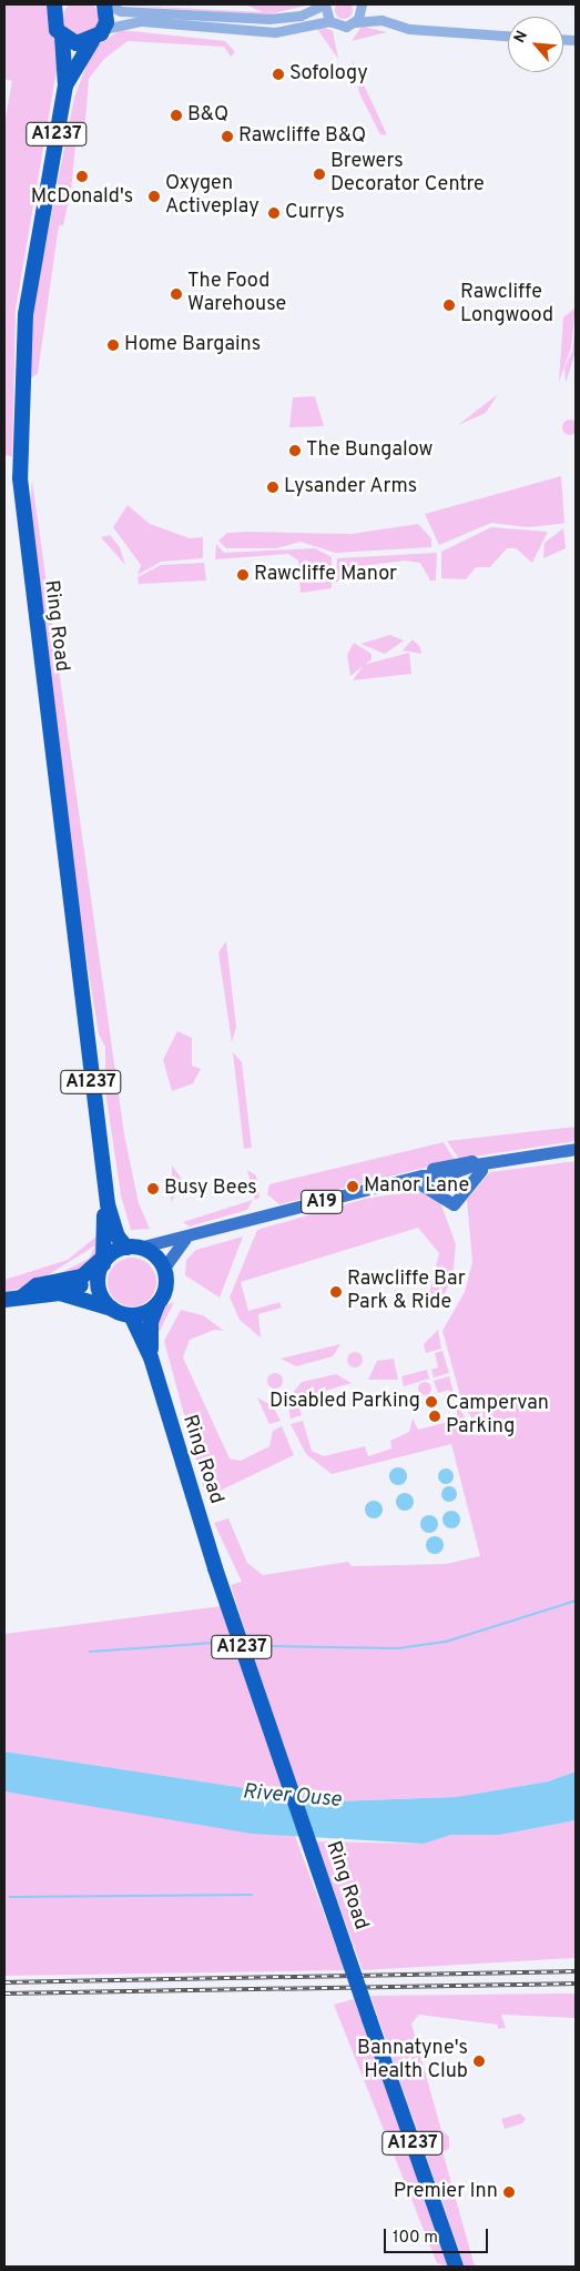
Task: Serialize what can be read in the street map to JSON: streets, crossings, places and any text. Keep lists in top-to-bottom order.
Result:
{
  "streets": {
    "highway": ["A1237", "Ring Road"],
    "main road": ["A19"]
  },
  "crossings": [
    ["A1237", "Ring Road"],
    ["Ring Road", "A19"]
  ],
  "water": ["River Ouse"],
  "places": [
    "Sofology",
    "B&Q",
    "Rawcliffe B&Q",
    "Brewers Decorator Centre",
    "McDonald's",
    "Oxygen Activeplay",
    "Currys",
    "The Food Warehouse",
    "Rawcliffe Longwood",
    "Home Bargains",
    "The Bungalow",
    "Lysander Arms",
    "Rawcliffe Manor",
    "Manor Lane",
    "Busy Bees",
    "Rawcliffe Bar Park & Ride",
    "Disabled Parking",
    "Campervan Parking",
    "Bannatyne's Health Club",
    "Premier Inn"
  ],
  "scale_bar": "100 m",
  "north": "top left"
}
